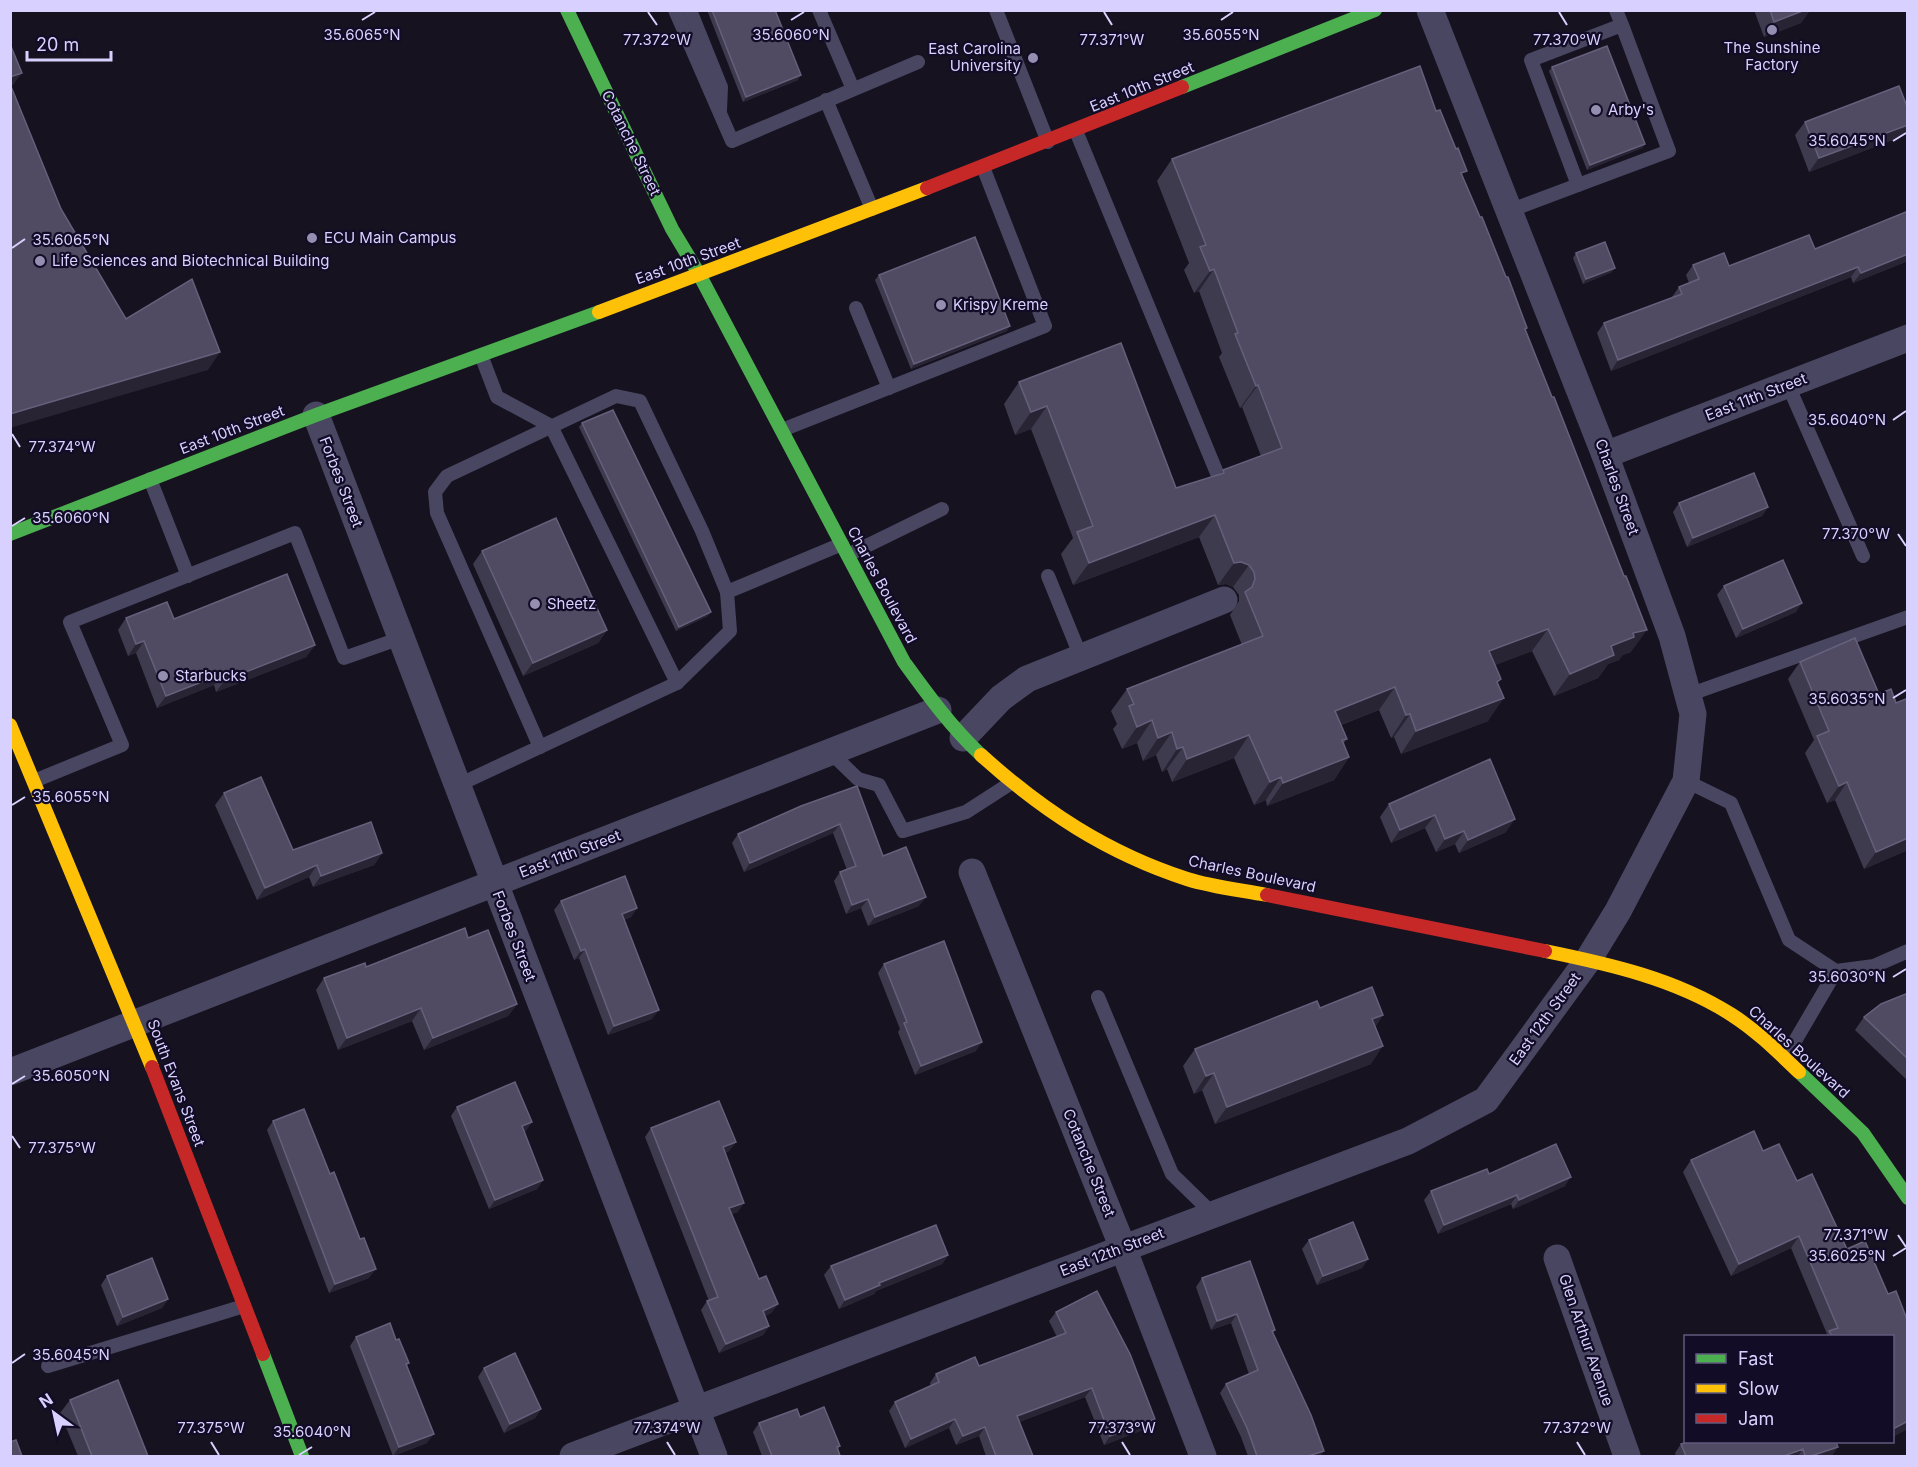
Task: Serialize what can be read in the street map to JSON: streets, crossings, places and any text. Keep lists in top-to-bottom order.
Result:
{
  "streets": {
    "main road": [
      "East 10th Street",
      "Cotanche Street",
      "Charles Boulevard",
      "South Evans Street"
    ],
    "street": [
      "East 11th Street",
      "Forbes Street",
      "Charles Street",
      "East 12th Street",
      "Glen Arthur Avenue"
    ]
  },
  "crossings": [
    ["East 10th Street", "Cotanche Street"],
    ["East 10th Street", "Forbes Street"],
    ["East 10th Street", "Charles Boulevard"],
    ["Cotanche Street", "Charles Boulevard"],
    ["Cotanche Street", "East 12th Street"],
    ["East 11th Street", "Forbes Street"],
    ["East 11th Street", "Charles Street"],
    ["East 11th Street", "Charles Boulevard"],
    ["East 11th Street", "South Evans Street"],
    ["Forbes Street", "East 12th Street"],
    ["Charles Street", "Charles Boulevard"],
    ["Charles Street", "East 12th Street"],
    ["Charles Boulevard", "East 12th Street"]
  ],
  "places": [
    "The Sunshine Factory",
    "East Carolina University",
    "Arby's",
    "ECU Main Campus",
    "Life Sciences and Biotechnical Building",
    "Krispy Kreme",
    "Sheetz",
    "Starbucks"
  ],
  "legend": ["Fast", "Slow", "Jam"],
  "scale_bar": "20 m",
  "north": "top left",
  "coordinates": [
    "35.6065°N",
    "35.6060°N",
    "35.6055°N",
    "77.372°W",
    "77.371°W",
    "77.370°W",
    "35.6045°N",
    "35.6040°N",
    "77.374°W",
    "35.6035°N",
    "35.6030°N",
    "35.6050°N",
    "77.375°W",
    "35.6025°N",
    "77.373°W"
  ]
}
